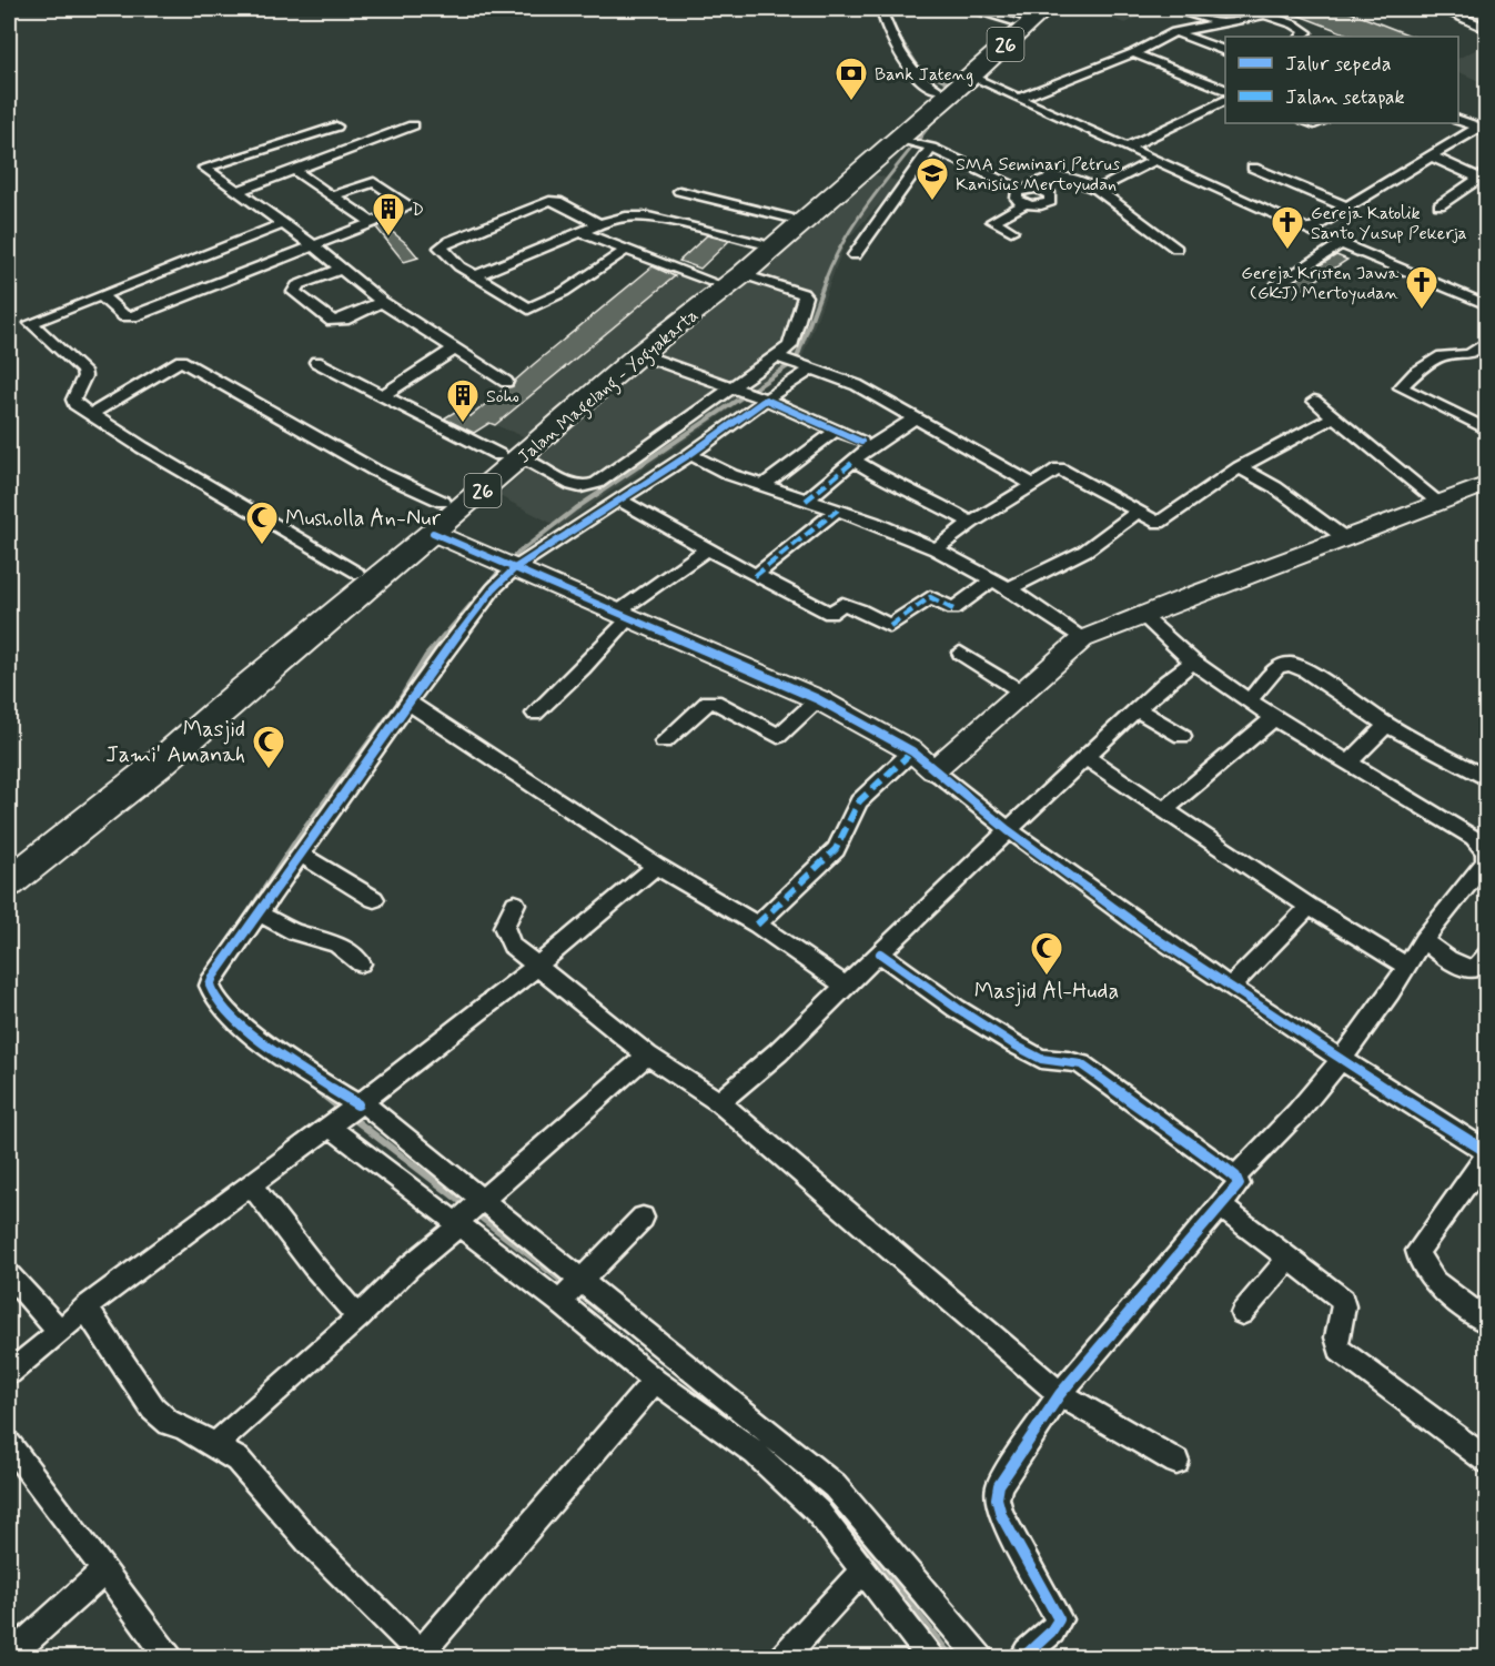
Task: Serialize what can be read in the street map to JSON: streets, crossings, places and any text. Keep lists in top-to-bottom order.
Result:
{
  "streets": {
    "highway": ["26", "Jalan Magelang - Yogyakarta"]
  },
  "places": {
    "bank": ["Bank Jateng"],
    "school or university": ["SMA Seminari Petrus Kanisius Mertoyudan"],
    "building": ["D", "Soho"],
    "church": ["Gereja Katolik Santo Yusup Pekerja", "Gereja Kristen Jawa (GKJ) Mertoyudan"],
    "mosque": ["Musholla An-Nur", "Masjid Jami' Amanah", "Masjid Al-Huda"]
  },
  "legend": ["Jalur sepeda", "Jalan setapak"]
}
